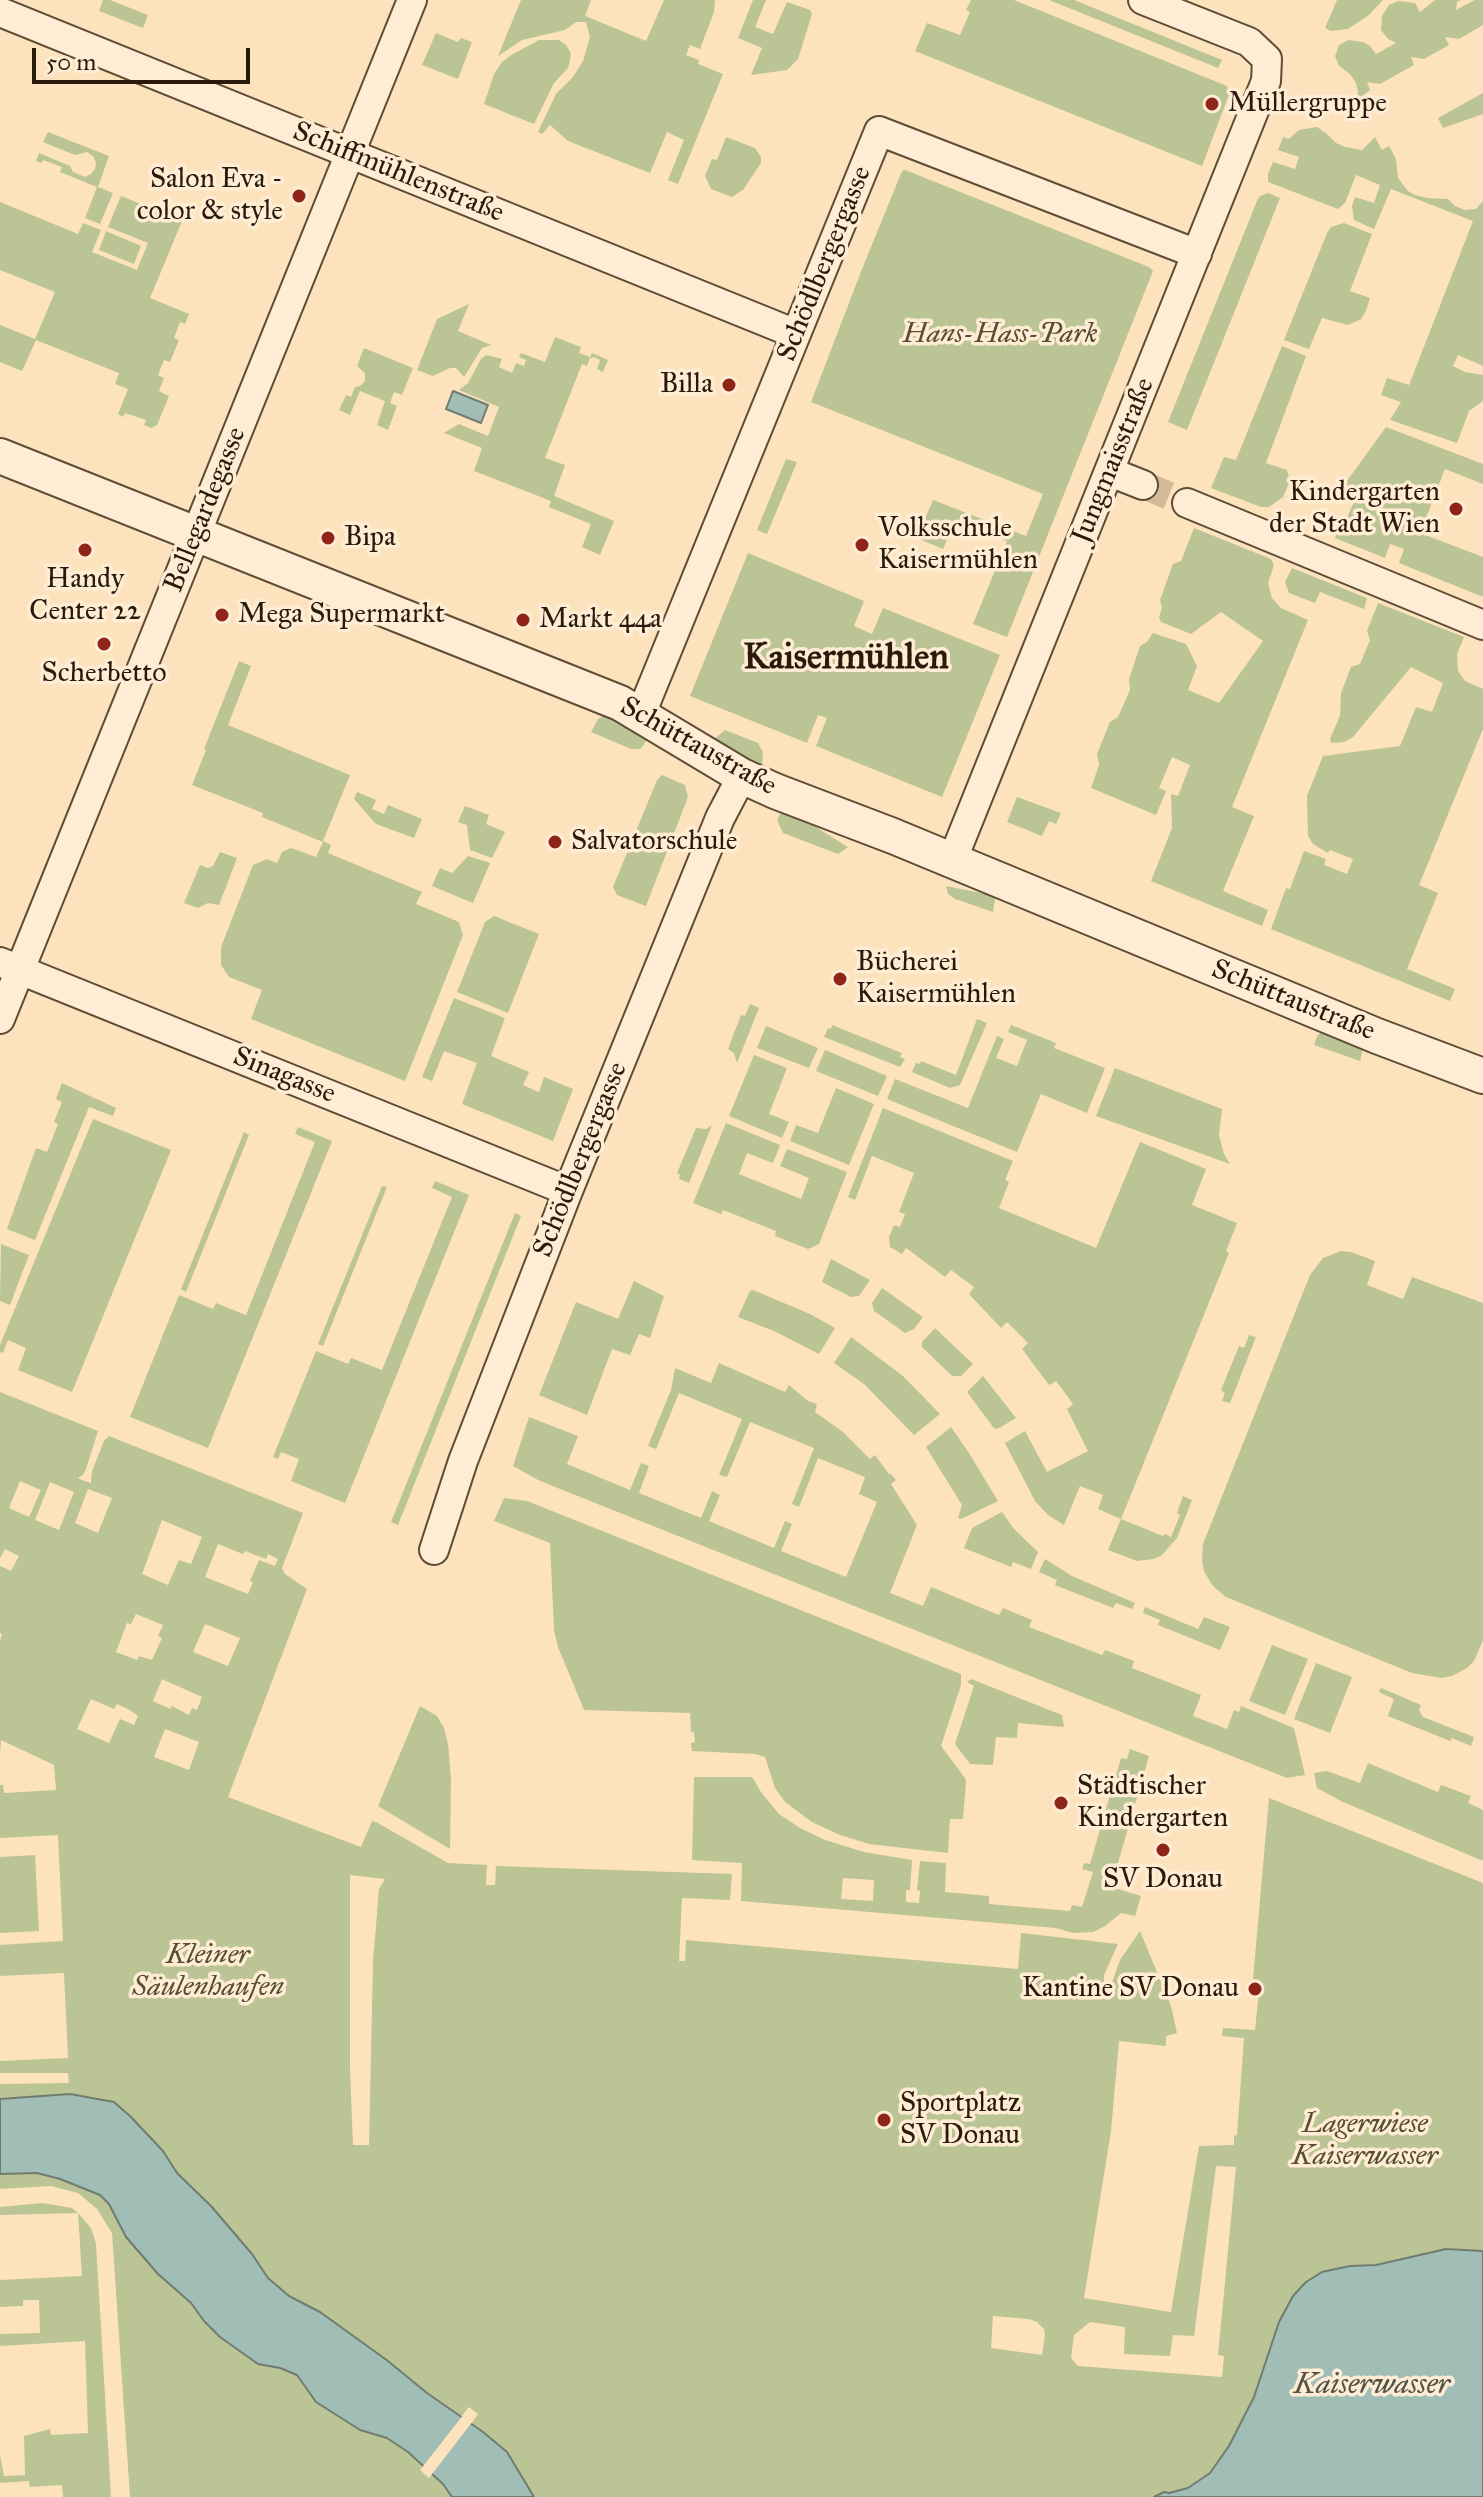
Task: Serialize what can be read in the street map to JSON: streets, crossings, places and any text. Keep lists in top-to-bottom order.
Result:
{
  "streets": {
    "street": [
      "Schiffmühlenstraße",
      "Schödlbergergasse",
      "Jungmaisstraße",
      "Bellegardegasse",
      "Schüttaustraße",
      "Sinagasse"
    ]
  },
  "crossings": [
    ["Schiffmühlenstraße", "Schödlbergergasse"],
    ["Schiffmühlenstraße", "Bellegardegasse"],
    ["Schödlbergergasse", "Jungmaisstraße"],
    ["Schödlbergergasse", "Schüttaustraße"],
    ["Schödlbergergasse", "Sinagasse"],
    ["Jungmaisstraße", "Schüttaustraße"],
    ["Bellegardegasse", "Schüttaustraße"],
    ["Bellegardegasse", "Sinagasse"]
  ],
  "districts": ["Kaisermühlen"],
  "water": ["Kaiserwasser"],
  "parks": ["Hans-Hass-Park", "Kleiner Säulenhaufen", "Lagerwiese Kaiserwasser"],
  "places": [
    "Müllergruppe",
    "Salon Eva - color & style",
    "Billa",
    "Kindergarten der Stadt Wien",
    "Bipa",
    "Volksschule Kaisermühlen",
    "Handy Center 22",
    "Mega Supermarkt",
    "Markt 44a",
    "Scherbetto",
    "Salvatorschule",
    "Bücherei Kaisermühlen",
    "Städtischer Kindergarten",
    "SV Donau",
    "Kantine SV Donau",
    "Sportplatz SV Donau"
  ],
  "scale_bar": "50 m"
}
